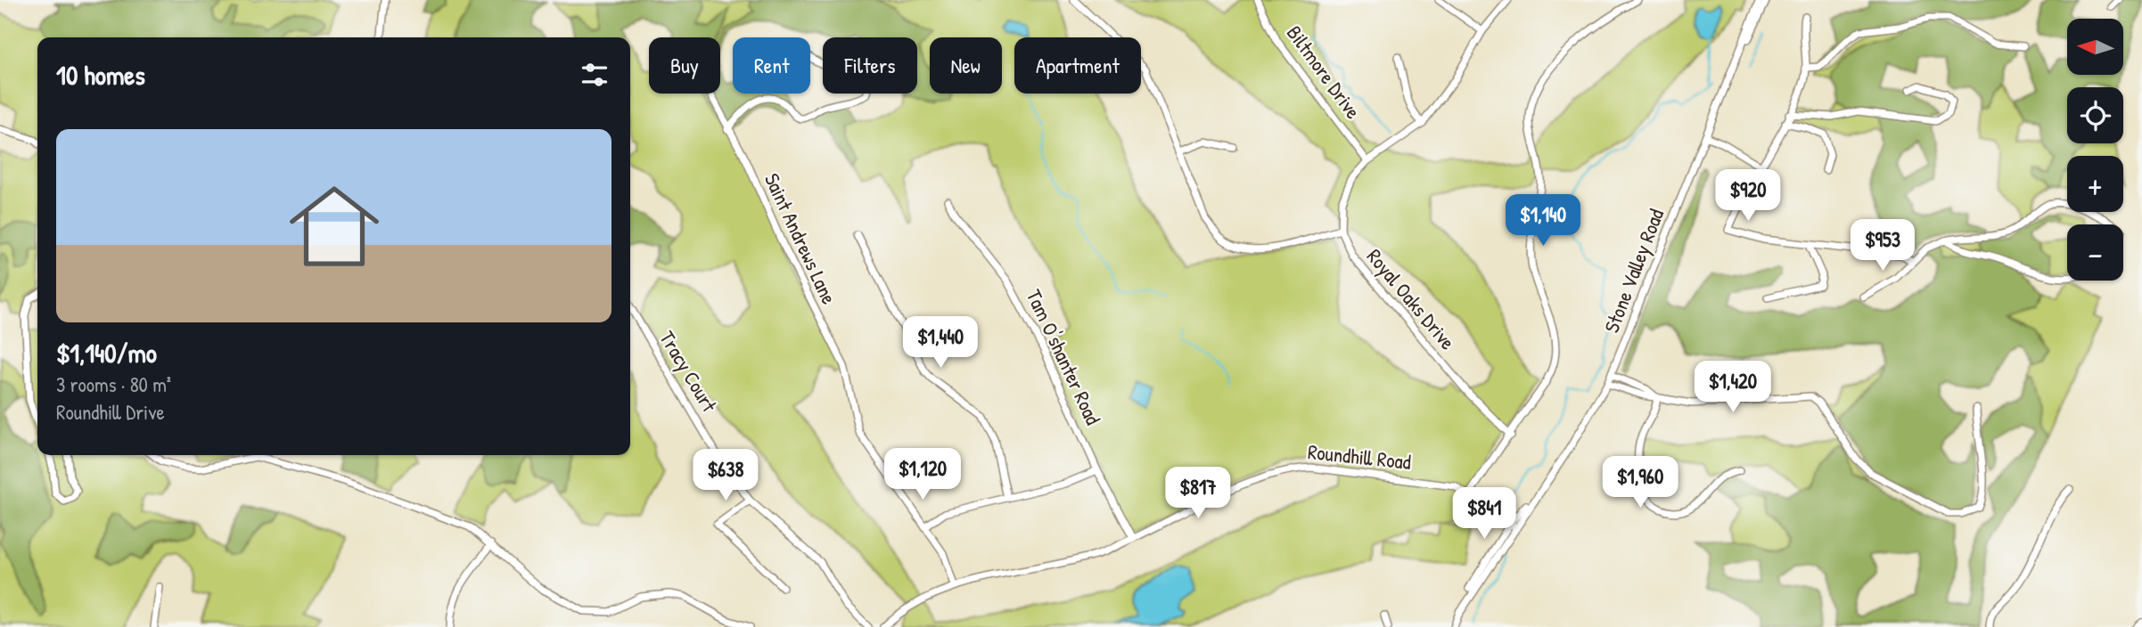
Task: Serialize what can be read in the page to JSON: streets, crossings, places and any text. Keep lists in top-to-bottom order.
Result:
{
  "streets": {
    "street": [
      "Biltmore Drive",
      "Saint Andrews Lane",
      "Stone Valley Road",
      "Royal Oaks Drive",
      "Tam O'shanter Road",
      "Tracy Court",
      "Roundhill Road"
    ]
  },
  "crossings": [
    ["Stone Valley Road", "Roundhill Road"],
    ["Tam O'shanter Road", "Roundhill Road"]
  ],
  "north": "left",
  "page": {
    "map_buttons": ["+", "−"],
    "chip": [
      "Buy",
      "Rent",
      "Filters",
      "New",
      "Apartment"
    ],
    "heading": "10 homes",
    "list": [
      {
        "name": "$1,140/mo",
        "note": "3 rooms · 80 m² · Roundhill Drive"
      }
    ],
    "price": [
      "$920",
      "$1,140",
      "$953",
      "$1,440",
      "$1,420",
      "$1,120",
      "$638",
      "$1,960",
      "$817",
      "$841"
    ]
  }
}
